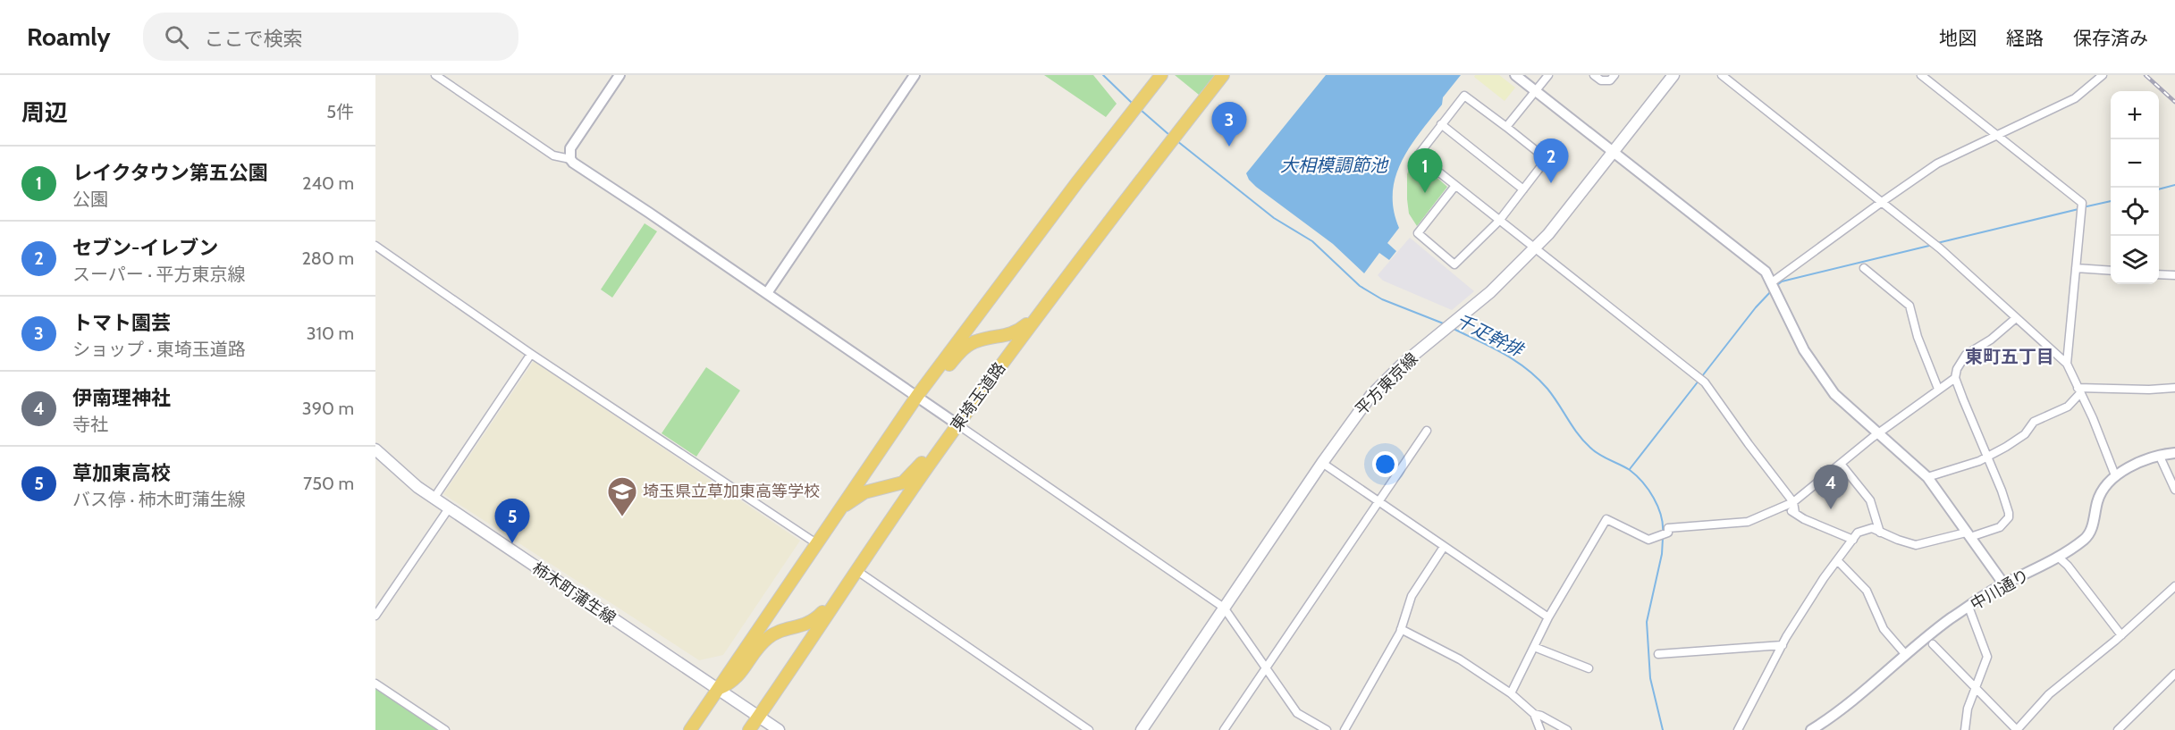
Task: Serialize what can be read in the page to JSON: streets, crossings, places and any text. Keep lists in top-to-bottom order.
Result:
{
  "streets": {
    "highway": ["東埼玉道路"],
    "main road": ["平方東京線", "柿木町蒲生線"],
    "street": ["中川通り"]
  },
  "crossings": [
    ["東埼玉道路", "柿木町蒲生線"]
  ],
  "districts": ["東町五丁目"],
  "water": ["大相模調節池", "千疋幹排"],
  "places": {
    "school or university": ["埼玉県立草加東高等学校"]
  },
  "page": {
    "header": "Roamly",
    "search": "ここで検索",
    "nav": ["地図", "経路", "保存済み"],
    "heading": ["周辺", "5件"],
    "map_buttons": ["+", "−"],
    "pins": [
      "3",
      "2",
      "1",
      "4",
      "5"
    ],
    "list": [
      {
        "mark": "1",
        "name": "レイクタウン第五公園",
        "note": "公園",
        "value": "240 m"
      },
      {
        "mark": "2",
        "name": "セブン-イレブン",
        "note": "スーパー · 平方東京線",
        "value": "280 m"
      },
      {
        "mark": "3",
        "name": "トマト園芸",
        "note": "ショップ · 東埼玉道路",
        "value": "310 m"
      },
      {
        "mark": "4",
        "name": "伊南理神社",
        "note": "寺社",
        "value": "390 m"
      },
      {
        "mark": "5",
        "name": "草加東高校",
        "note": "バス停 · 柿木町蒲生線",
        "value": "750 m"
      }
    ]
  }
}
